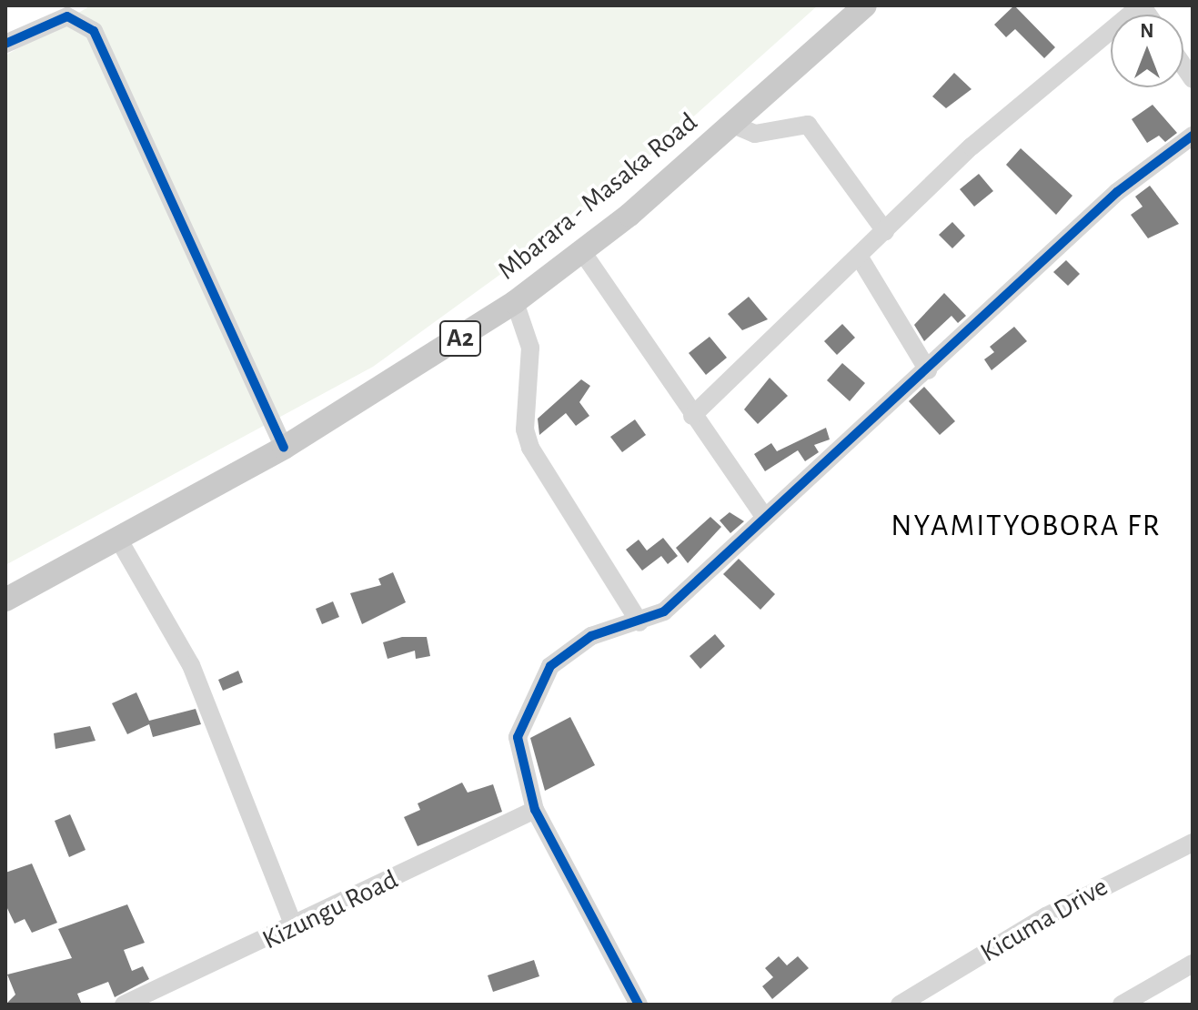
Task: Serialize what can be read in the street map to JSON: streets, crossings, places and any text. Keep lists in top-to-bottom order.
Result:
{
  "streets": {
    "main road": ["Mbarara - Masaka Road", "A2"],
    "street": ["Kizungu Road", "Kicuma Drive"]
  },
  "districts": ["NYAMITYOBORA FR"],
  "north": "top"
}
